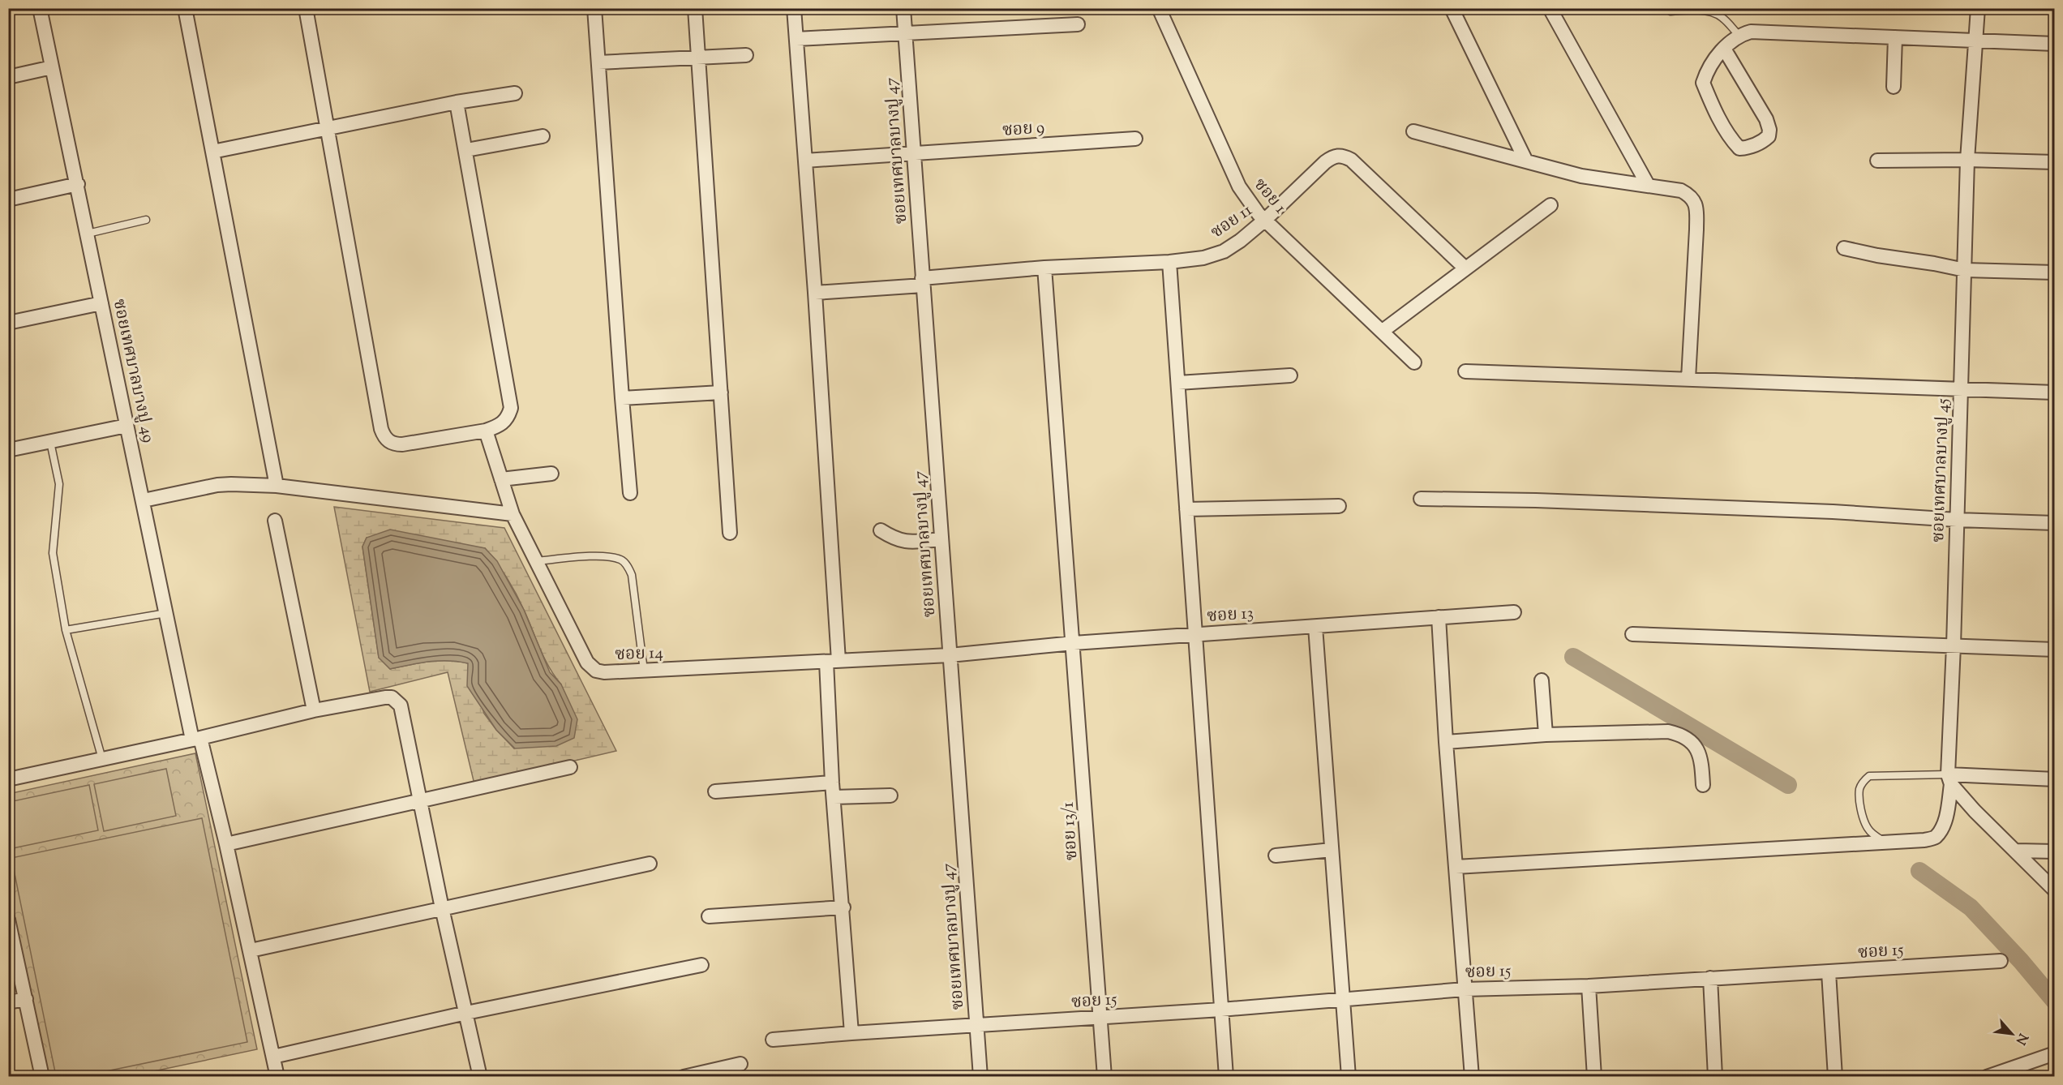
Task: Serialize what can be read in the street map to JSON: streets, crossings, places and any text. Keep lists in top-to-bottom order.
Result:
{
  "streets": {
    "street": [
      "ซอย 9",
      "ซอยเทศบาลบางปู 47",
      "ซอย 1",
      "ซอย 11",
      "ซอยเทศบาลบางปู 49",
      "ซอยเทศบาลบางปู 45",
      "ซอย 13",
      "ซอย 14",
      "ซอย 13/1",
      "ซอย 15"
    ]
  },
  "crossings": [
    ["ซอย 9", "ซอยเทศบาลบางปู 47"],
    ["ซอยเทศบาลบางปู 47", "ซอย 11"],
    ["ซอยเทศบาลบางปู 47", "ซอย 13"],
    ["ซอยเทศบาลบางปู 47", "ซอย 14"],
    ["ซอยเทศบาลบางปู 47", "ซอย 15"],
    ["ซอย 1", "ซอย 11"],
    ["ซอย 11", "ซอย 13/1"],
    ["ซอย 13", "ซอย 14"],
    ["ซอย 13", "ซอย 13/1"],
    ["ซอย 13/1", "ซอย 15"]
  ],
  "north": "bottom right"
}
